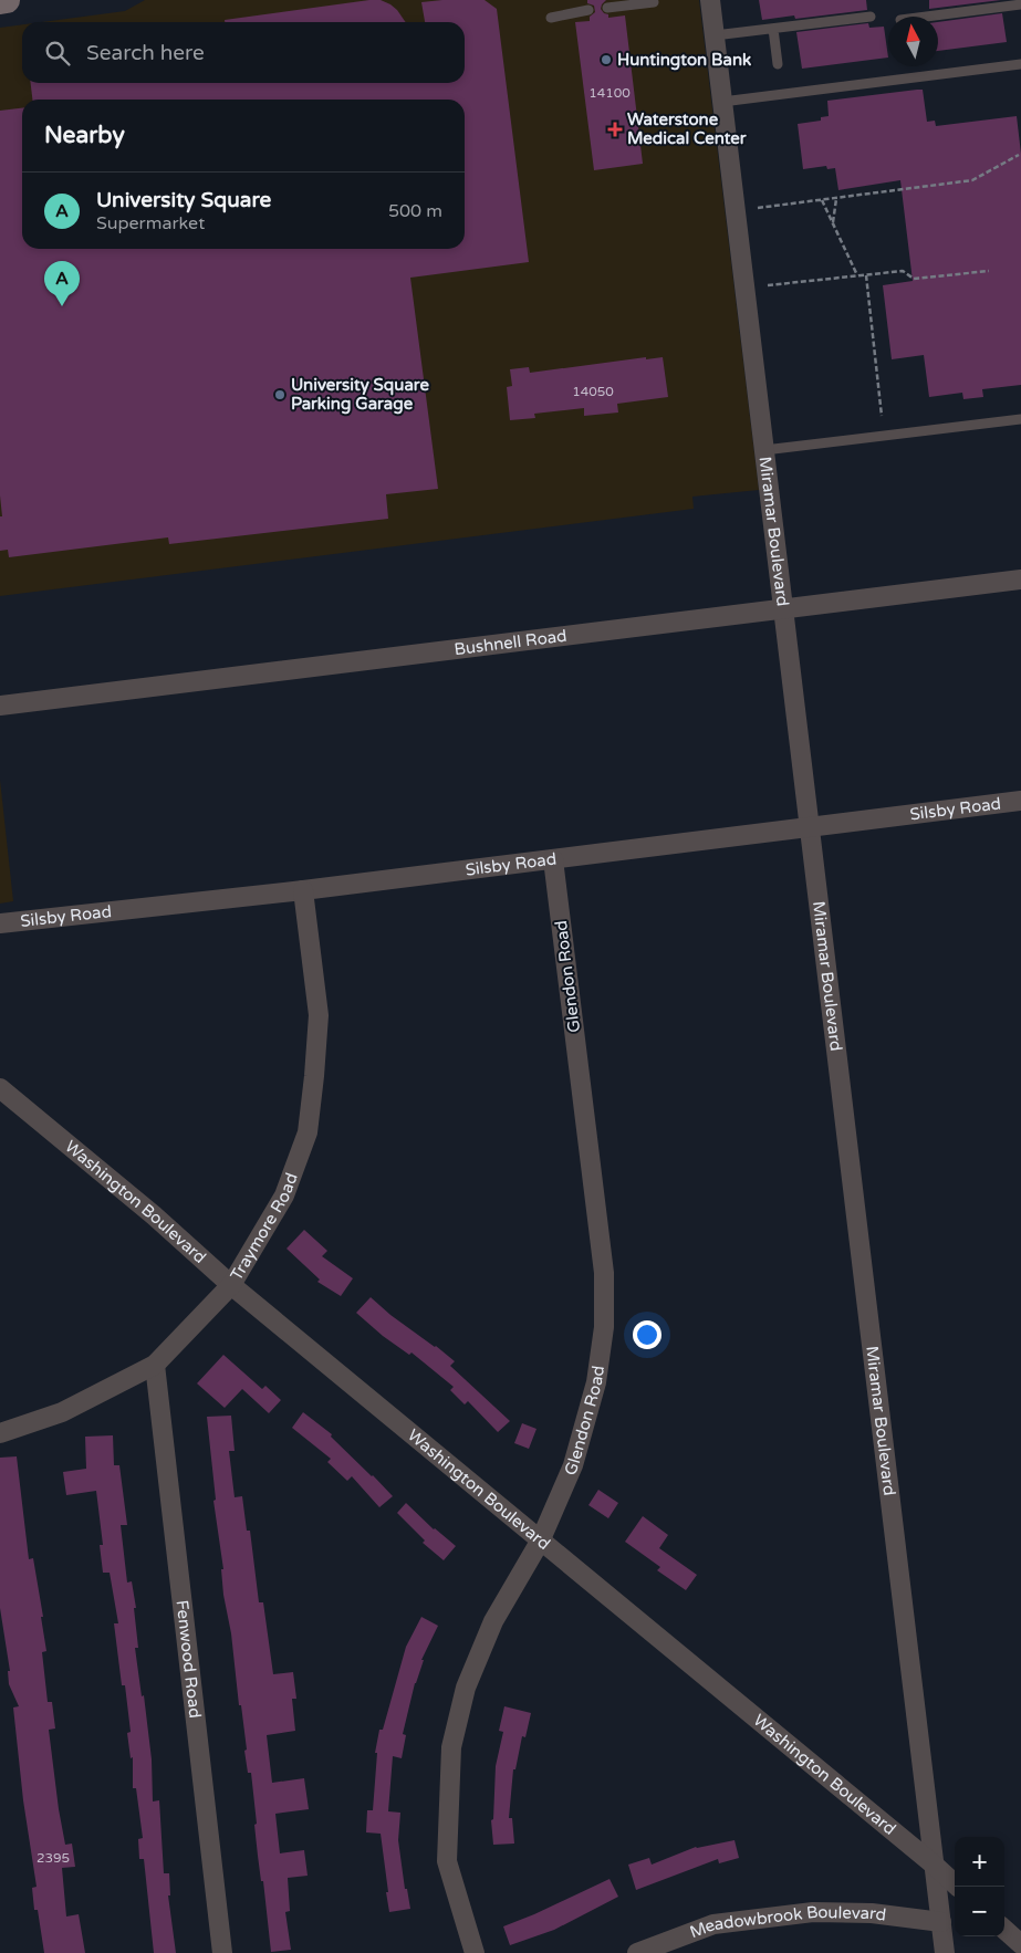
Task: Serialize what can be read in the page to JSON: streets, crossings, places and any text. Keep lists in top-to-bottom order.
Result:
{
  "streets": {
    "street": [
      "Miramar Boulevard",
      "Bushnell Road",
      "Silsby Road",
      "Glendon Road",
      "Washington Boulevard",
      "Traymore Road",
      "Fenwood Road",
      "Meadowbrook Boulevard"
    ]
  },
  "crossings": [
    ["Miramar Boulevard", "Bushnell Road"],
    ["Miramar Boulevard", "Silsby Road"],
    ["Miramar Boulevard", "Washington Boulevard"],
    ["Miramar Boulevard", "Meadowbrook Boulevard"],
    ["Silsby Road", "Glendon Road"],
    ["Silsby Road", "Traymore Road"],
    ["Glendon Road", "Washington Boulevard"],
    ["Washington Boulevard", "Traymore Road"],
    ["Traymore Road", "Fenwood Road"]
  ],
  "places": {
    "other": ["Huntington Bank", "University Square Parking Garage"],
    "health": ["Waterstone Medical Center"]
  },
  "house_numbers": ["14100", "14050", "2395"],
  "north": "top",
  "page": {
    "search": "Search here",
    "heading": "Nearby",
    "list": [
      {
        "mark": "A",
        "name": "University Square",
        "note": "Supermarket",
        "value": "500 m"
      }
    ],
    "pins": "A",
    "map_buttons": ["+", "−"]
  }
}
